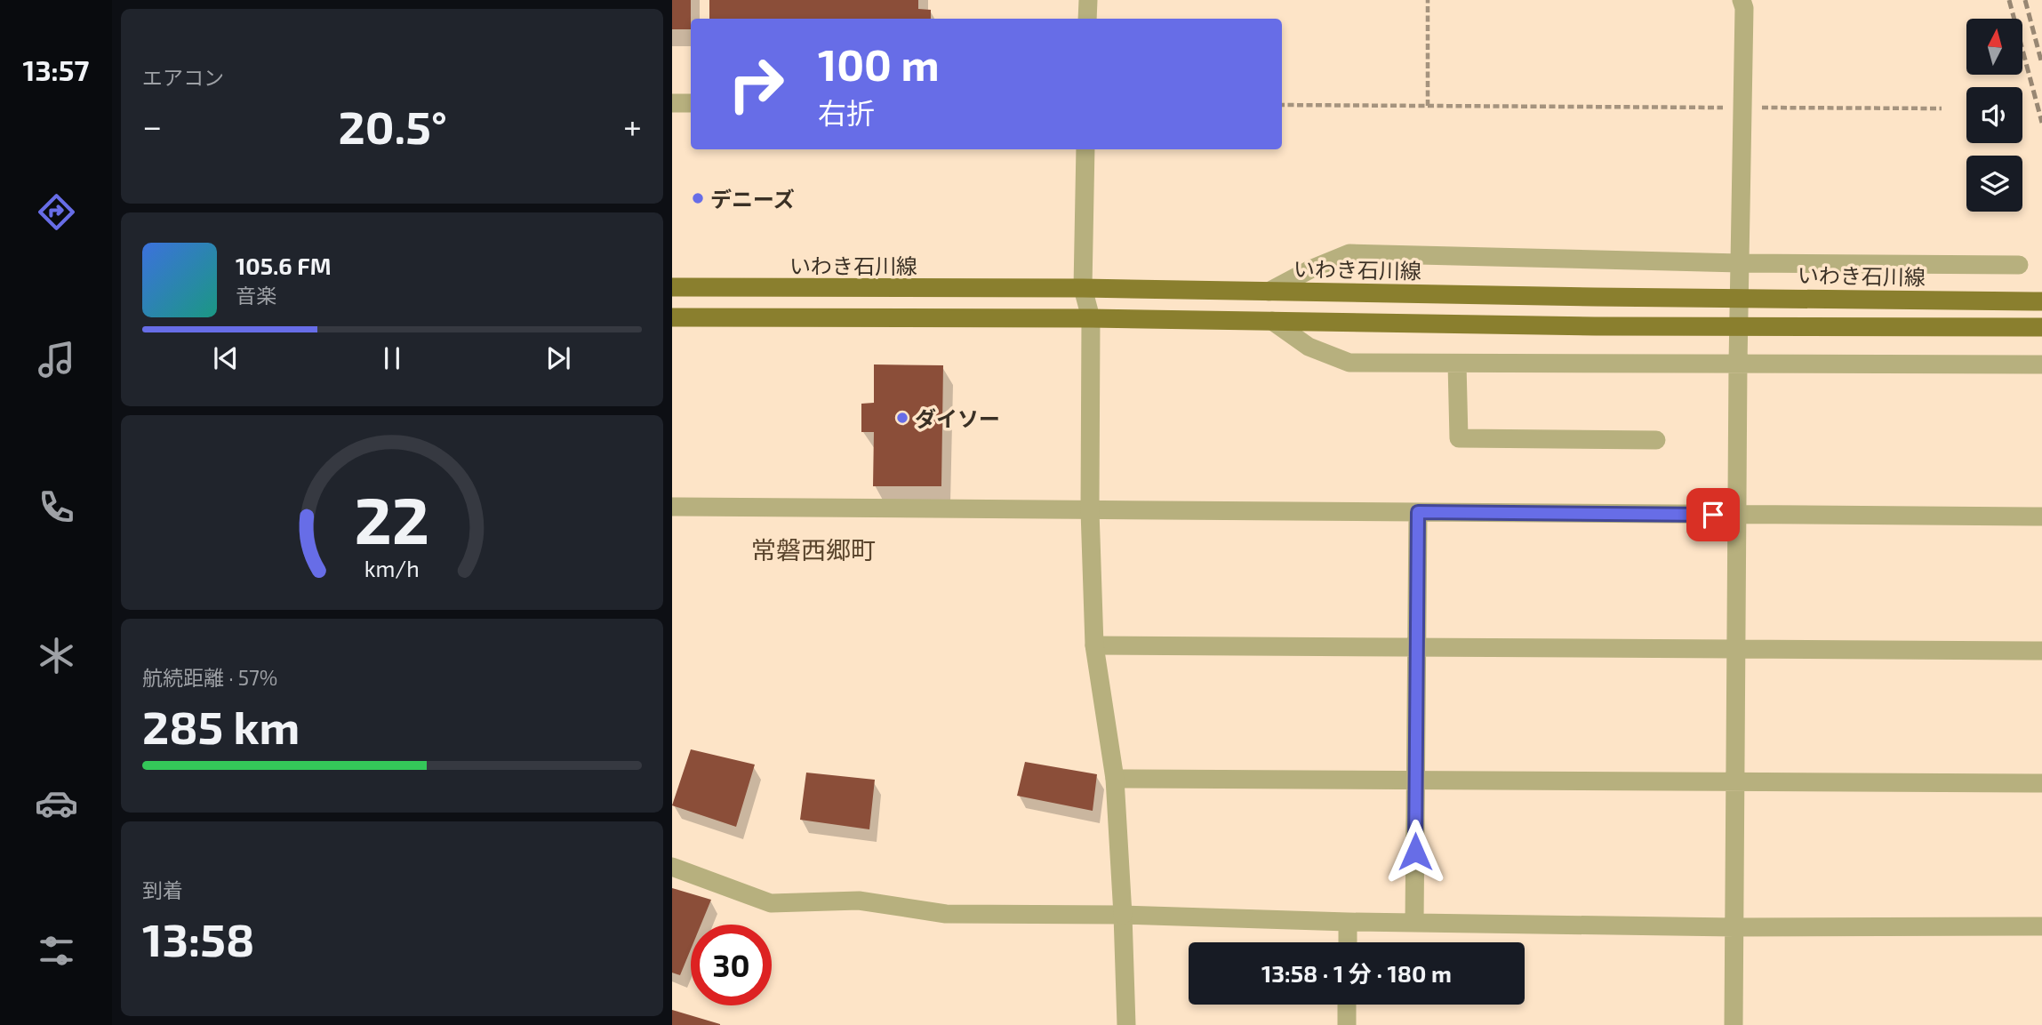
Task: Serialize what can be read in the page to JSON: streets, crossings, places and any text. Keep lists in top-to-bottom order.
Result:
{
  "streets": {
    "main road": ["いわき石川線"]
  },
  "districts": ["常磐西郷町"],
  "places": ["デニーズ", "ダイソー"],
  "north": "top",
  "page": {
    "tabs": "13:57",
    "tile": [
      "エアコン",
      ["航続距離 · 57%", "285 km"],
      ["到着", "13:58"]
    ],
    "turn": ["100 m", "右折"],
    "heat": ["−", "20.5°", "+"],
    "song": ["105.6 FM", "音楽"],
    "limit": "30",
    "trip": "13:58 · 1 分 · 180 m",
    "gauge": ["22", "km/h"]
  }
}
